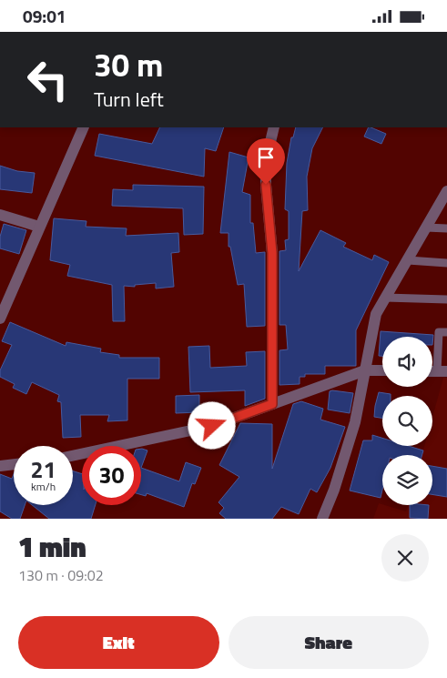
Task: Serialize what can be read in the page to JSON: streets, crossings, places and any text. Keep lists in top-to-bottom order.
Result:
{
  "page": {
    "status": "09:01",
    "turn": ["30 m", "Turn left"],
    "speed": "21 km/h",
    "limit": "30",
    "heading": ["1 min", "130 m · 09:02"],
    "buttons": ["Exit", "Share"]
  }
}
